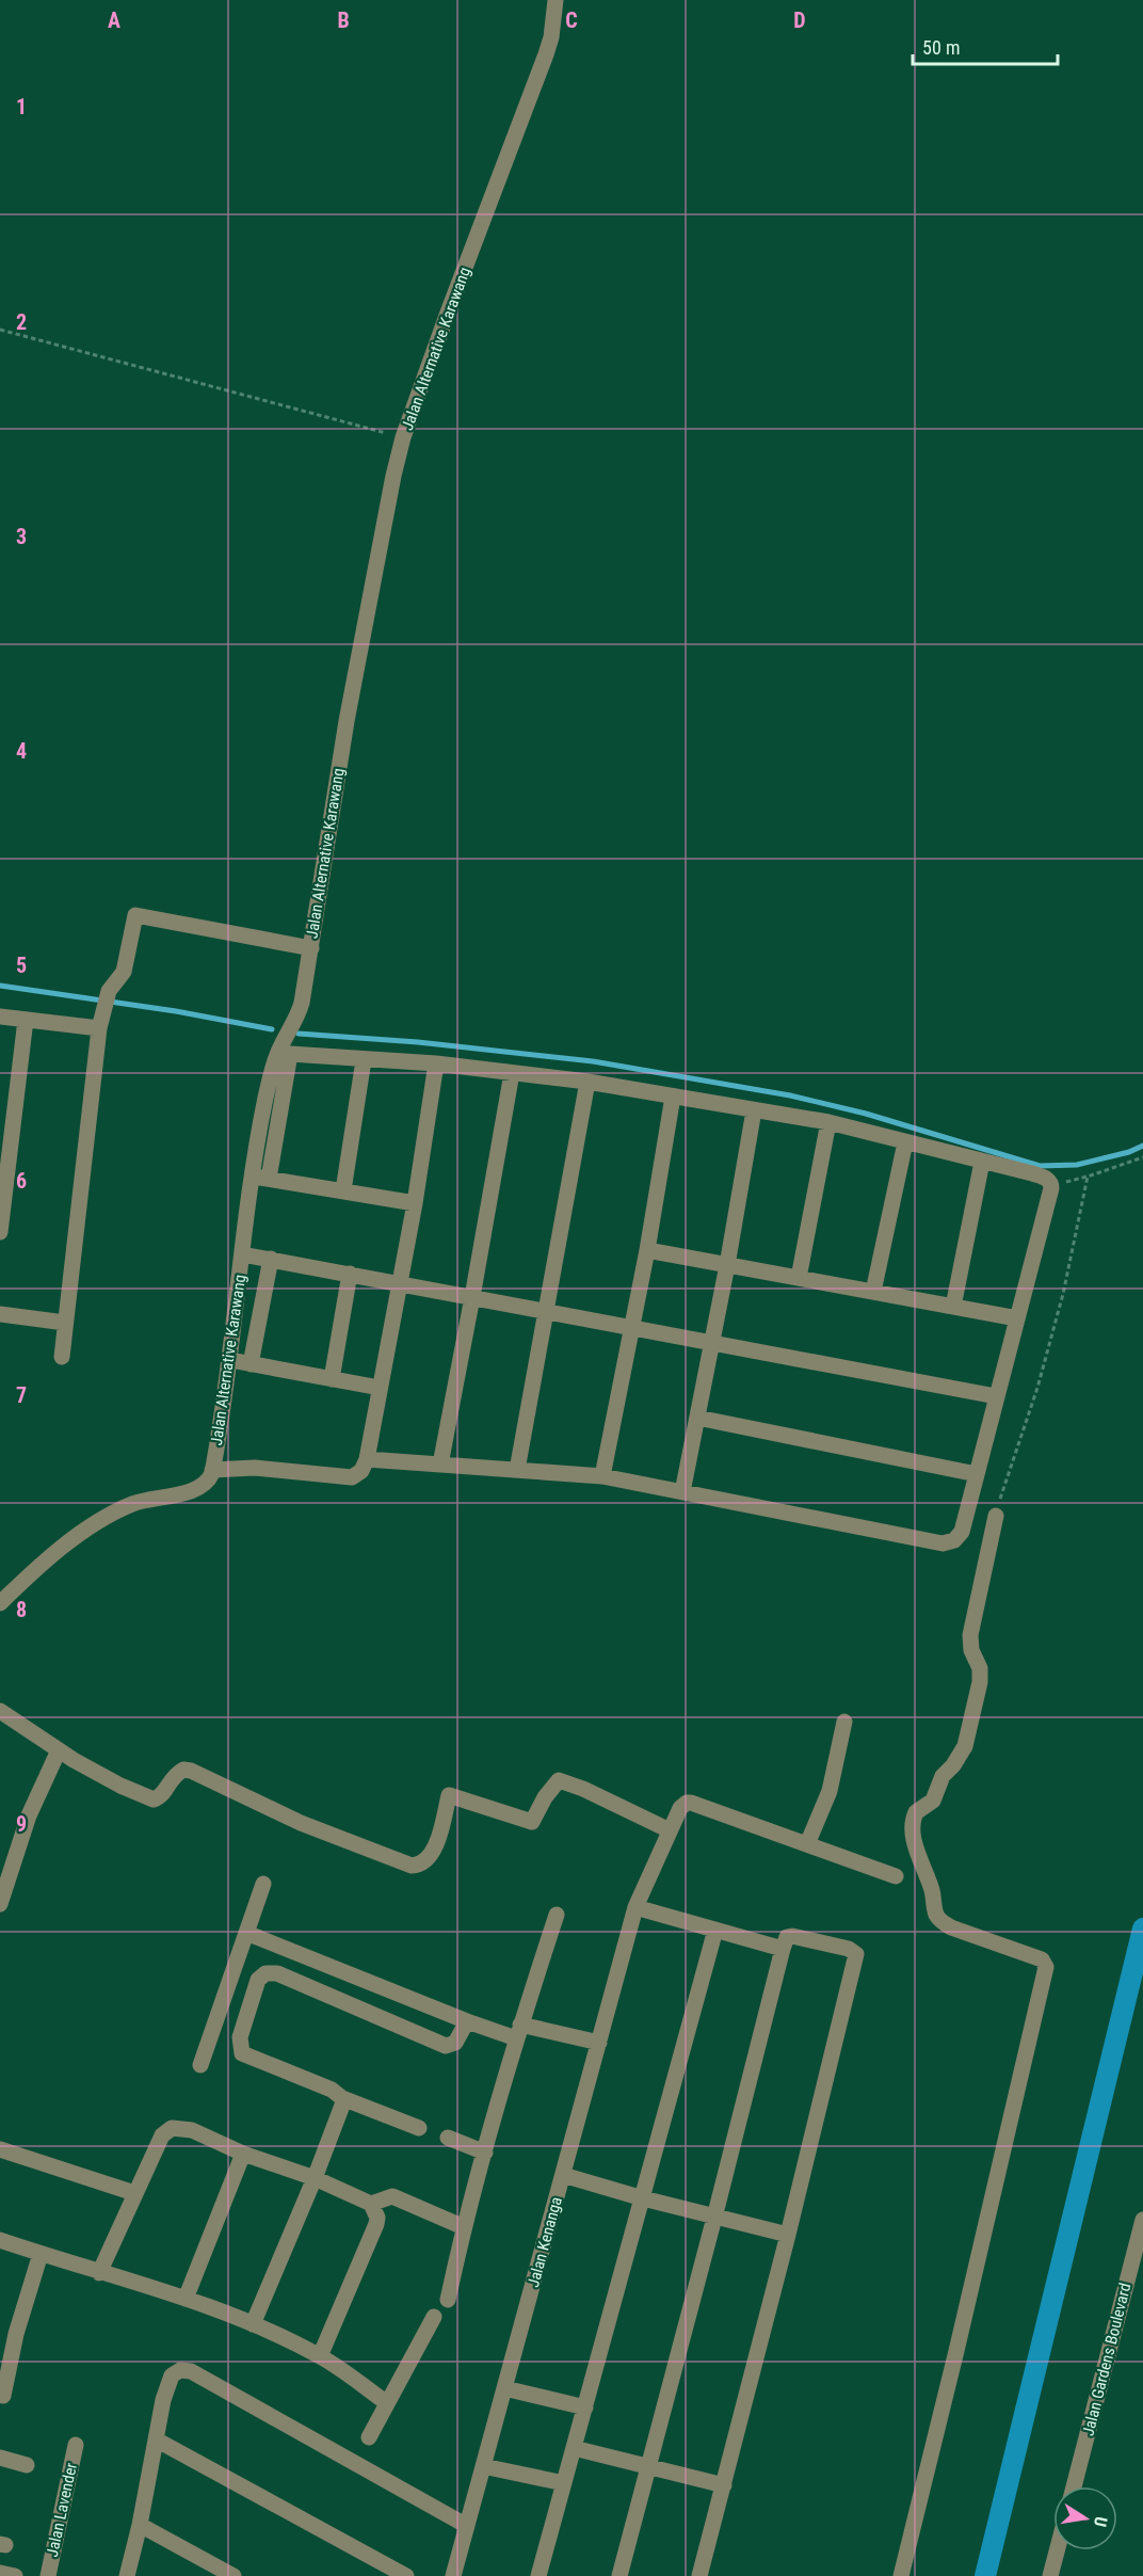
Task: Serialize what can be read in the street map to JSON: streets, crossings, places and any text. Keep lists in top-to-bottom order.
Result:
{
  "streets": {
    "street": [
      "Jalan Alternative Karawang",
      "Jalan Kenanga",
      "Jalan Gardens Boulevard",
      "Jalan Lavender"
    ]
  },
  "scale_bar": "50 m",
  "north": "right",
  "grid": {
    "columns": [
      "A",
      "B",
      "C",
      "D"
    ],
    "rows": [
      "1",
      "2",
      "3",
      "4",
      "5",
      "6",
      "7",
      "8",
      "9"
    ]
  }
}
